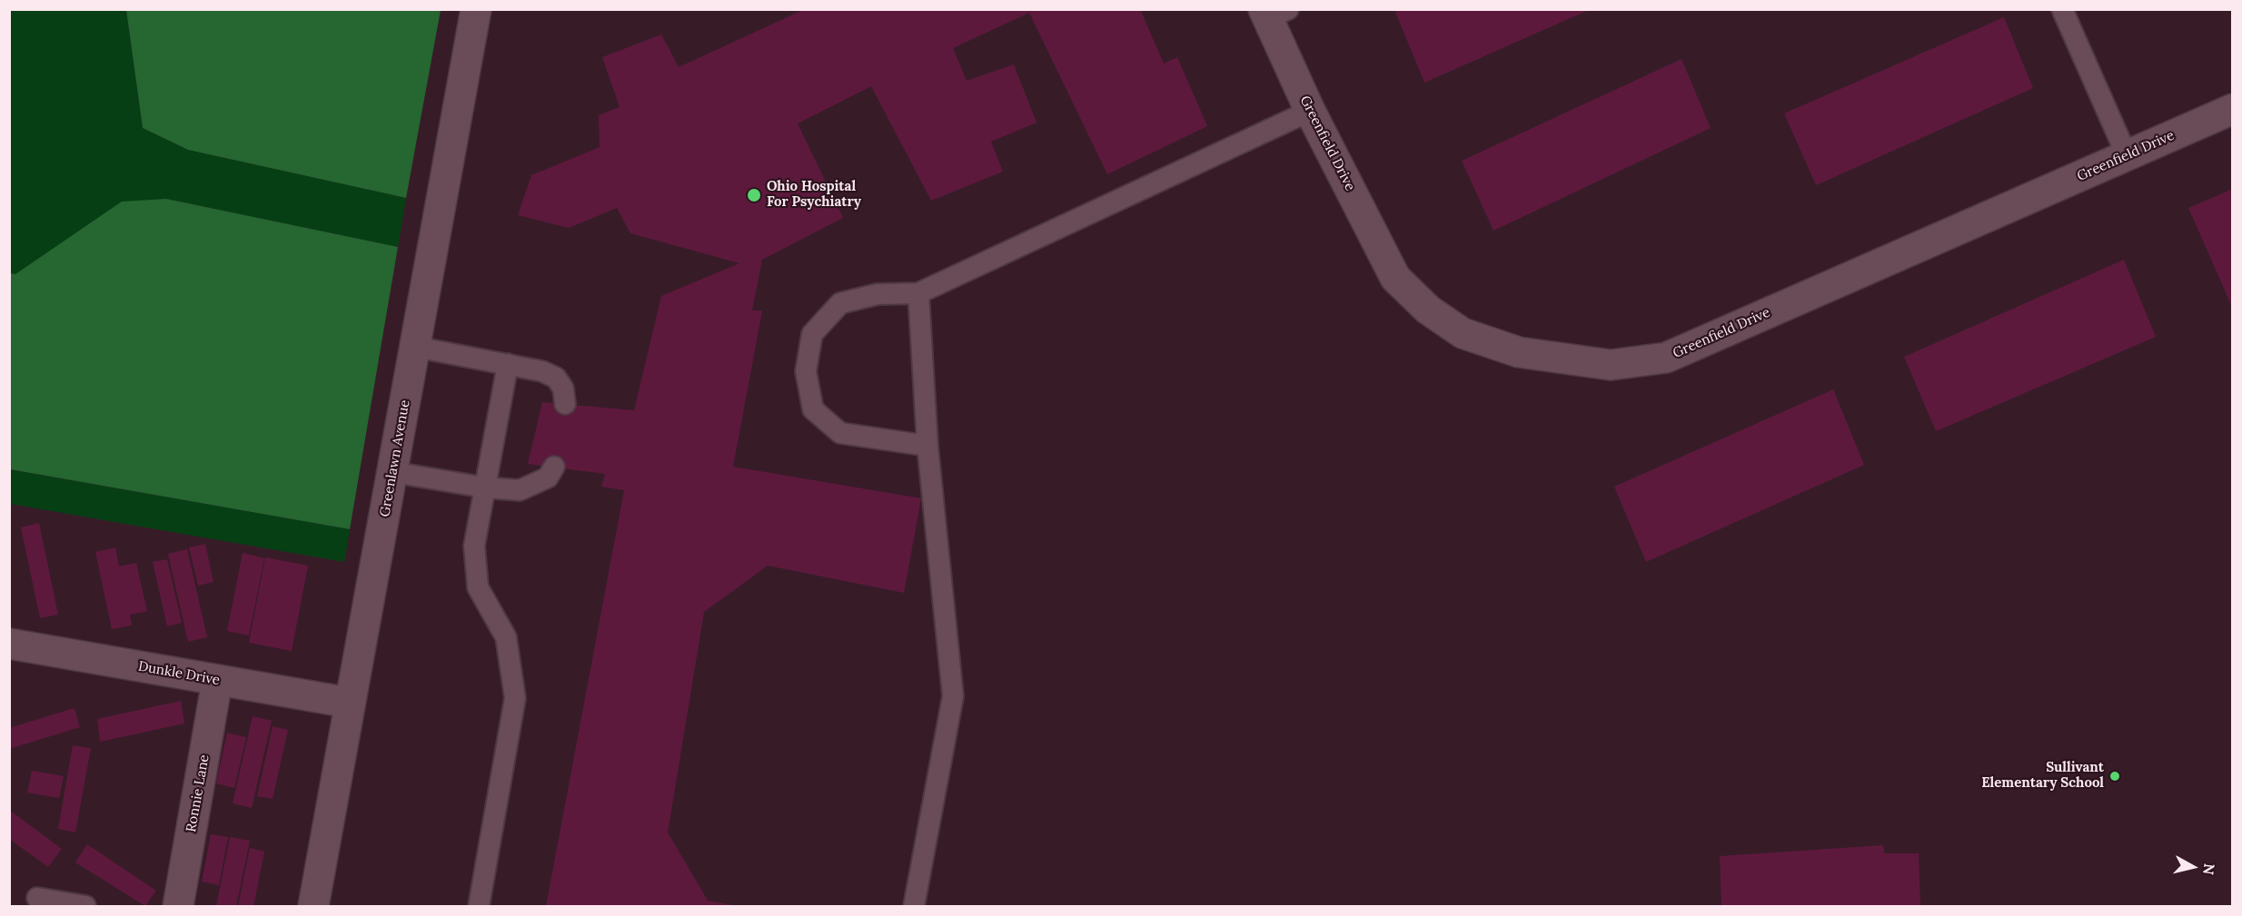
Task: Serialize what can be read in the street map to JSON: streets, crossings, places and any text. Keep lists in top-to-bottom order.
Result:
{
  "streets": {
    "street": [
      "Greenfield Drive",
      "Greenlawn Avenue",
      "Dunkle Drive",
      "Ronnie Lane"
    ]
  },
  "crossings": [
    ["Greenlawn Avenue", "Dunkle Drive"],
    ["Dunkle Drive", "Ronnie Lane"]
  ],
  "places": ["Ohio Hospital For Psychiatry", "Sullivant Elementary School"],
  "north": "right"
}
